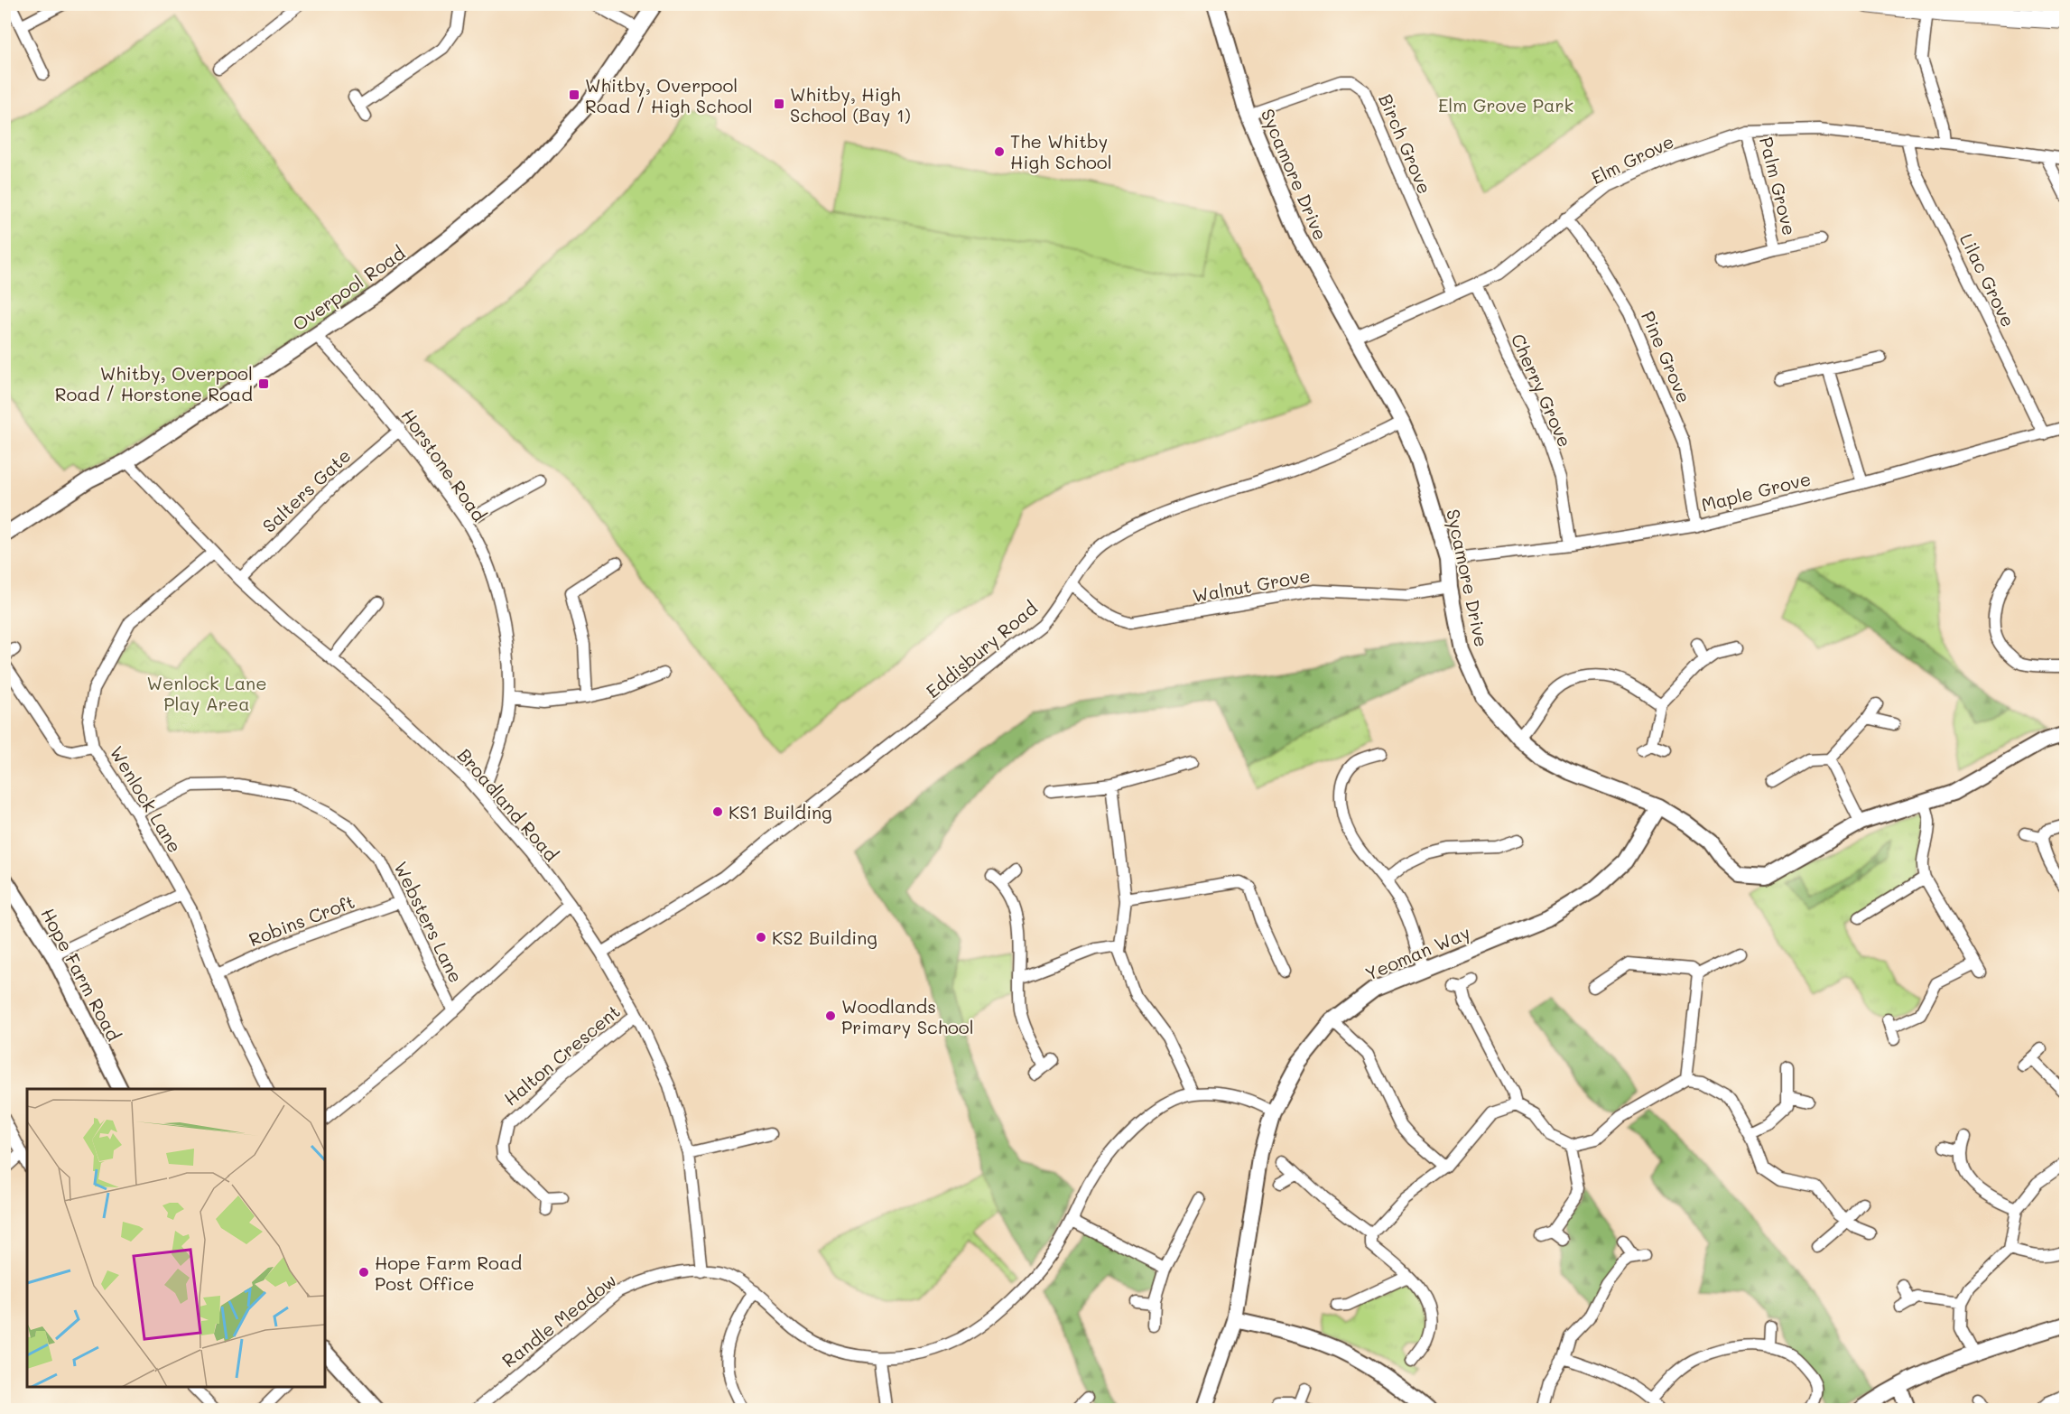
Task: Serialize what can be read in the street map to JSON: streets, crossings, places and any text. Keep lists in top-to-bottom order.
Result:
{
  "streets": {
    "street": [
      "Birch Grove",
      "Elm Grove",
      "Sycamore Drive",
      "Palm Grove",
      "Lilac Grove",
      "Overpool Road",
      "Pine Grove",
      "Cherry Grove",
      "Horstone Road",
      "Salters Gate",
      "Maple Grove",
      "Walnut Grove",
      "Eddisbury Road",
      "Wenlock Lane",
      "Broadland Road",
      "Robins Croft",
      "Websters Lane",
      "Yeoman Way",
      "Hope Farm Road",
      "Halton Crescent",
      "Randle Meadow"
    ]
  },
  "crossings": [
    ["Birch Grove", "Elm Grove"],
    ["Birch Grove", "Sycamore Drive"],
    ["Elm Grove", "Sycamore Drive"],
    ["Elm Grove", "Palm Grove"],
    ["Elm Grove", "Lilac Grove"],
    ["Elm Grove", "Pine Grove"],
    ["Elm Grove", "Cherry Grove"],
    ["Sycamore Drive", "Maple Grove"],
    ["Sycamore Drive", "Walnut Grove"],
    ["Sycamore Drive", "Eddisbury Road"],
    ["Sycamore Drive", "Yeoman Way"],
    ["Lilac Grove", "Maple Grove"],
    ["Overpool Road", "Horstone Road"],
    ["Overpool Road", "Broadland Road"],
    ["Pine Grove", "Maple Grove"],
    ["Cherry Grove", "Maple Grove"],
    ["Horstone Road", "Salters Gate"],
    ["Horstone Road", "Broadland Road"],
    ["Salters Gate", "Broadland Road"],
    ["Walnut Grove", "Eddisbury Road"],
    ["Eddisbury Road", "Broadland Road"],
    ["Wenlock Lane", "Broadland Road"],
    ["Wenlock Lane", "Robins Croft"],
    ["Wenlock Lane", "Websters Lane"],
    ["Broadland Road", "Halton Crescent"],
    ["Broadland Road", "Randle Meadow"],
    ["Robins Croft", "Websters Lane"],
    ["Yeoman Way", "Randle Meadow"]
  ],
  "parks": ["Elm Grove Park", "Wenlock Lane Play Area"],
  "places": {
    "transit": ["Whitby, Overpool Road / High School", "Whitby, High School (Bay 1)", "Whitby, Overpool Road / Horstone Road"],
    "other": [
      "The Whitby High School",
      "KS1 Building",
      "KS2 Building",
      "Woodlands Primary School",
      "Hope Farm Road Post Office"
    ]
  }
}
